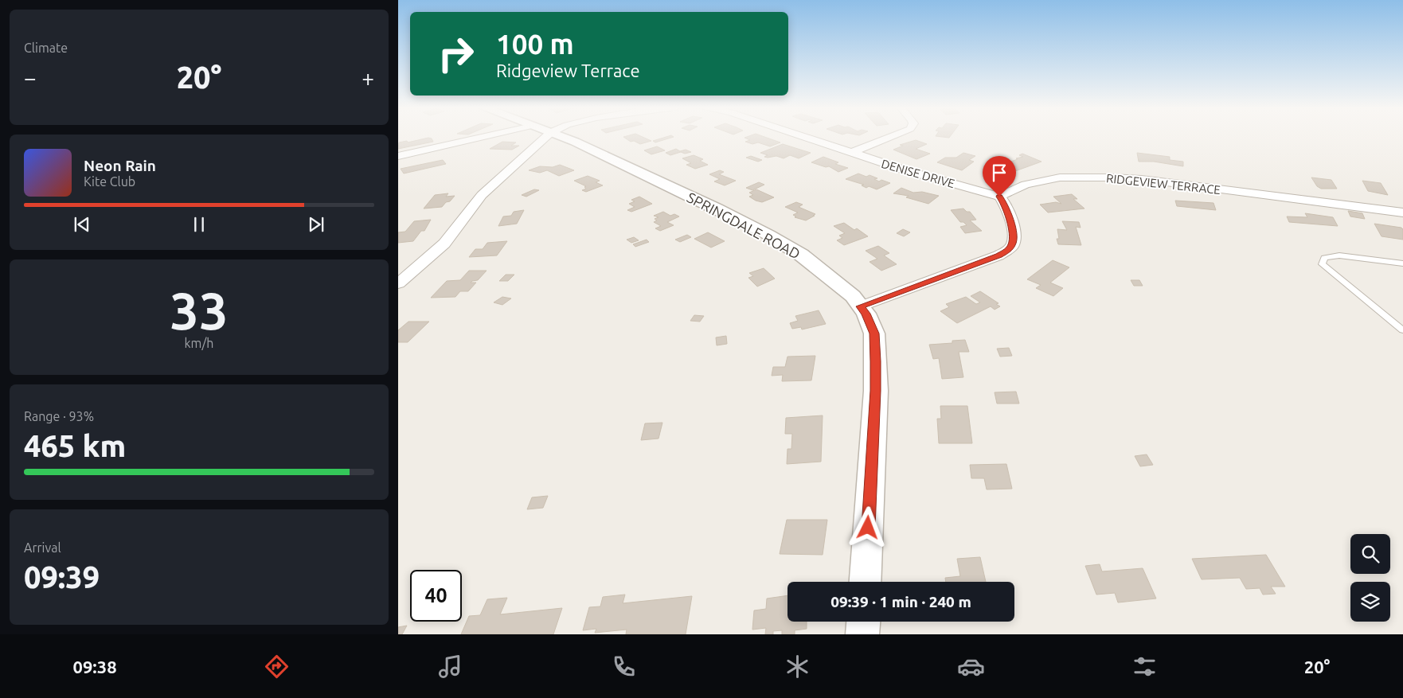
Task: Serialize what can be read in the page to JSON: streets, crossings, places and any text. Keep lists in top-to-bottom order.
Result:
{
  "streets": {
    "street": ["DENISE DRIVE", "RIDGEVIEW TERRACE", "SPRINGDALE ROAD"]
  },
  "crossings": [
    ["DENISE DRIVE", "RIDGEVIEW TERRACE"]
  ],
  "page": {
    "tile": [
      "Climate",
      ["33", "km/h"],
      ["Range · 93%", "465 km"],
      ["Arrival", "09:39"]
    ],
    "turn": ["100 m", "Ridgeview Terrace"],
    "heat": ["−", "20°", "+"],
    "song": ["Neon Rain", "Kite Club"],
    "limit": "40",
    "trip": "09:39 · 1 min · 240 m",
    "tabs": ["09:38", "20°"]
  }
}
